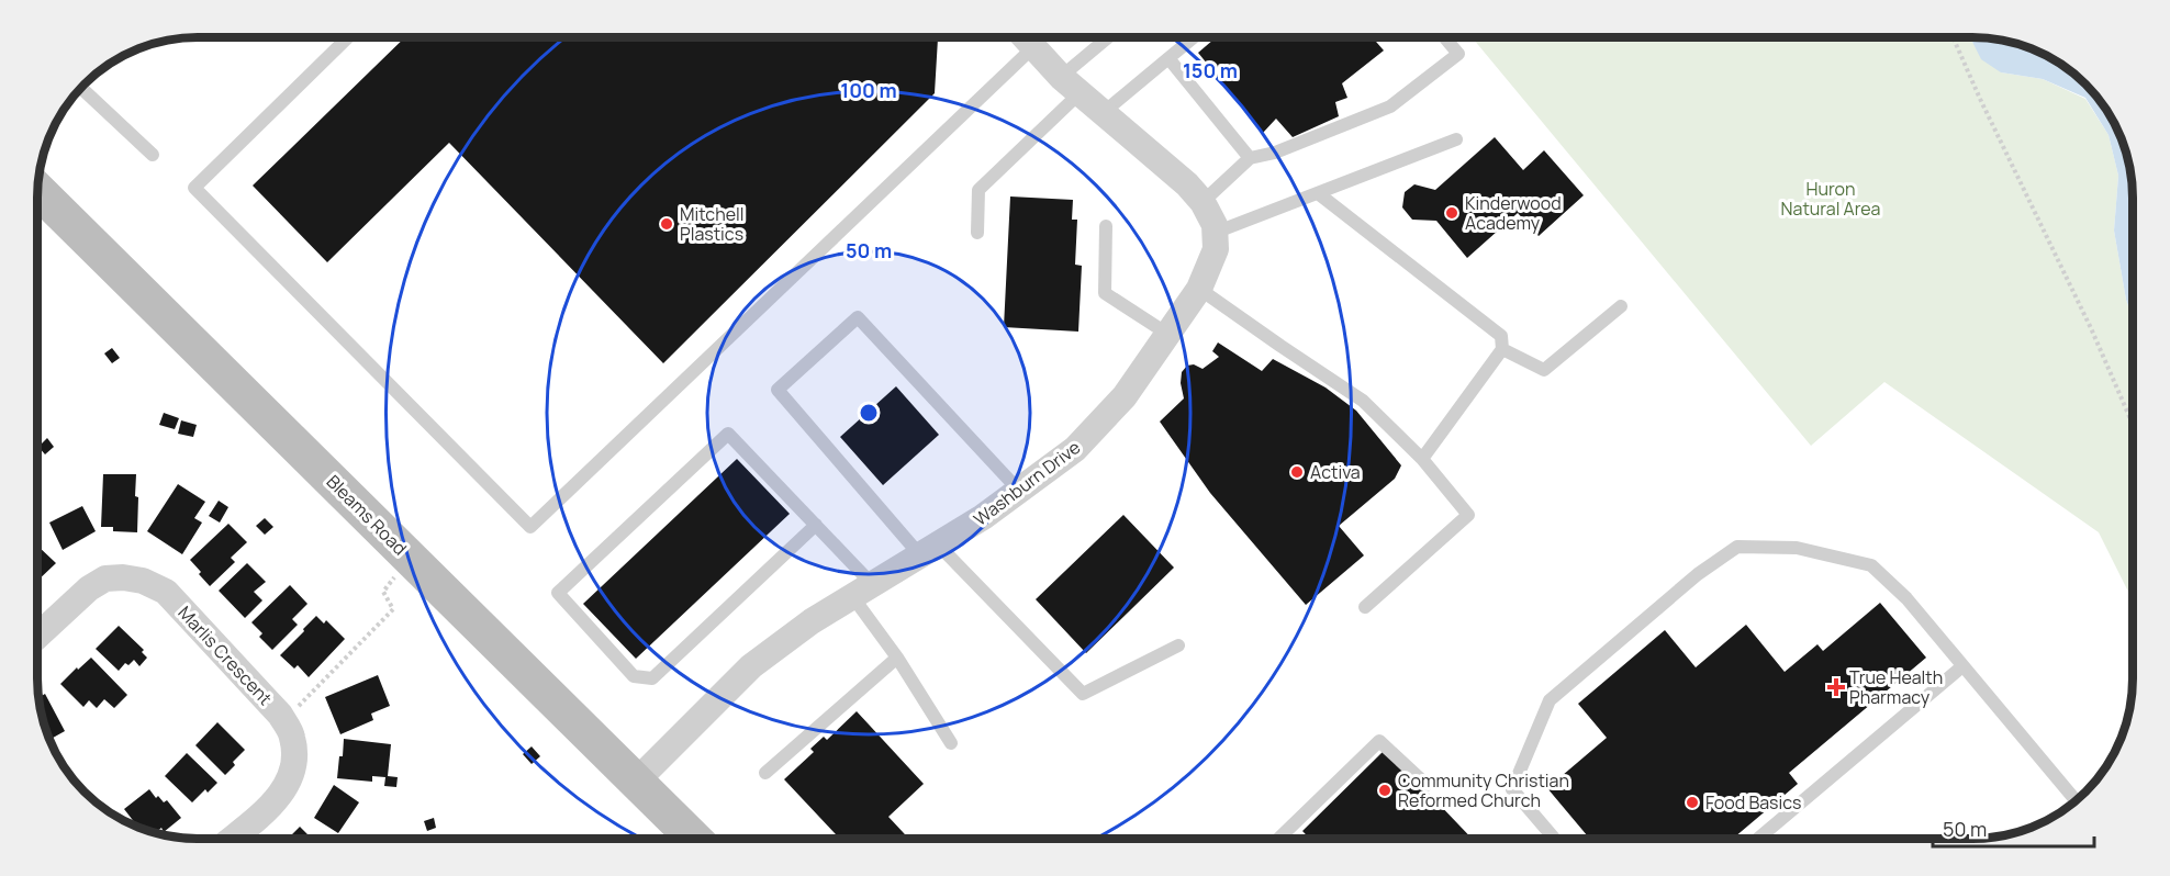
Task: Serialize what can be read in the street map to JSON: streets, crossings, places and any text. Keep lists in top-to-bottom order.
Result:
{
  "streets": {
    "main road": ["Bleams Road"],
    "street": ["Washburn Drive", "Marlis Crescent"]
  },
  "crossings": [
    ["Washburn Drive", "Bleams Road"]
  ],
  "parks": ["Huron Natural Area"],
  "places": {
    "other": [
      "Kinderwood Academy",
      "Mitchell Plastics",
      "Activa",
      "Community Christian Reformed Church",
      "Food Basics"
    ],
    "health": ["True Health Pharmacy"]
  },
  "scale_bar": "50 m",
  "rings": ["150 m", "100 m", "50 m"]
}
